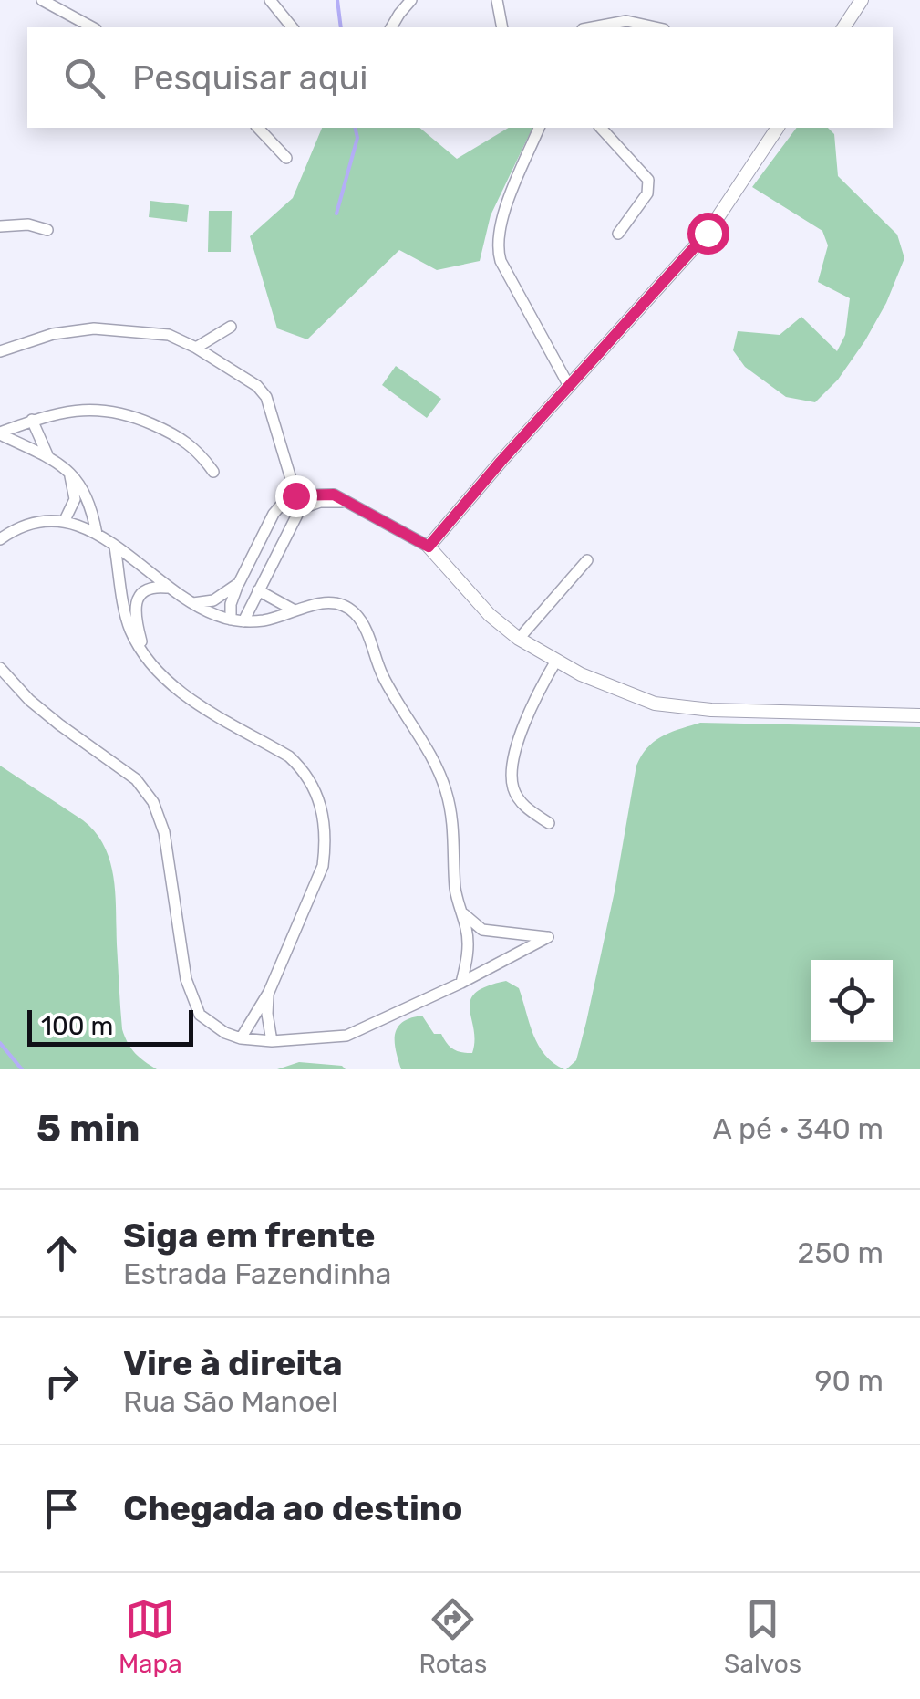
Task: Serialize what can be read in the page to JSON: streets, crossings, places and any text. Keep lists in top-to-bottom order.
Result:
{
  "scale_bar": "100 m",
  "page": {
    "search": "Pesquisar aqui",
    "scale": "100 m",
    "heading": ["5 min", "A pé · 340 m"],
    "list": [
      ["Siga em frente", "Estrada Fazendinha", "250 m"],
      ["Vire à direita", "Rua São Manoel", "90 m"],
      "Chegada ao destino"
    ],
    "nav": ["Mapa", "Rotas", "Salvos"]
  }
}
